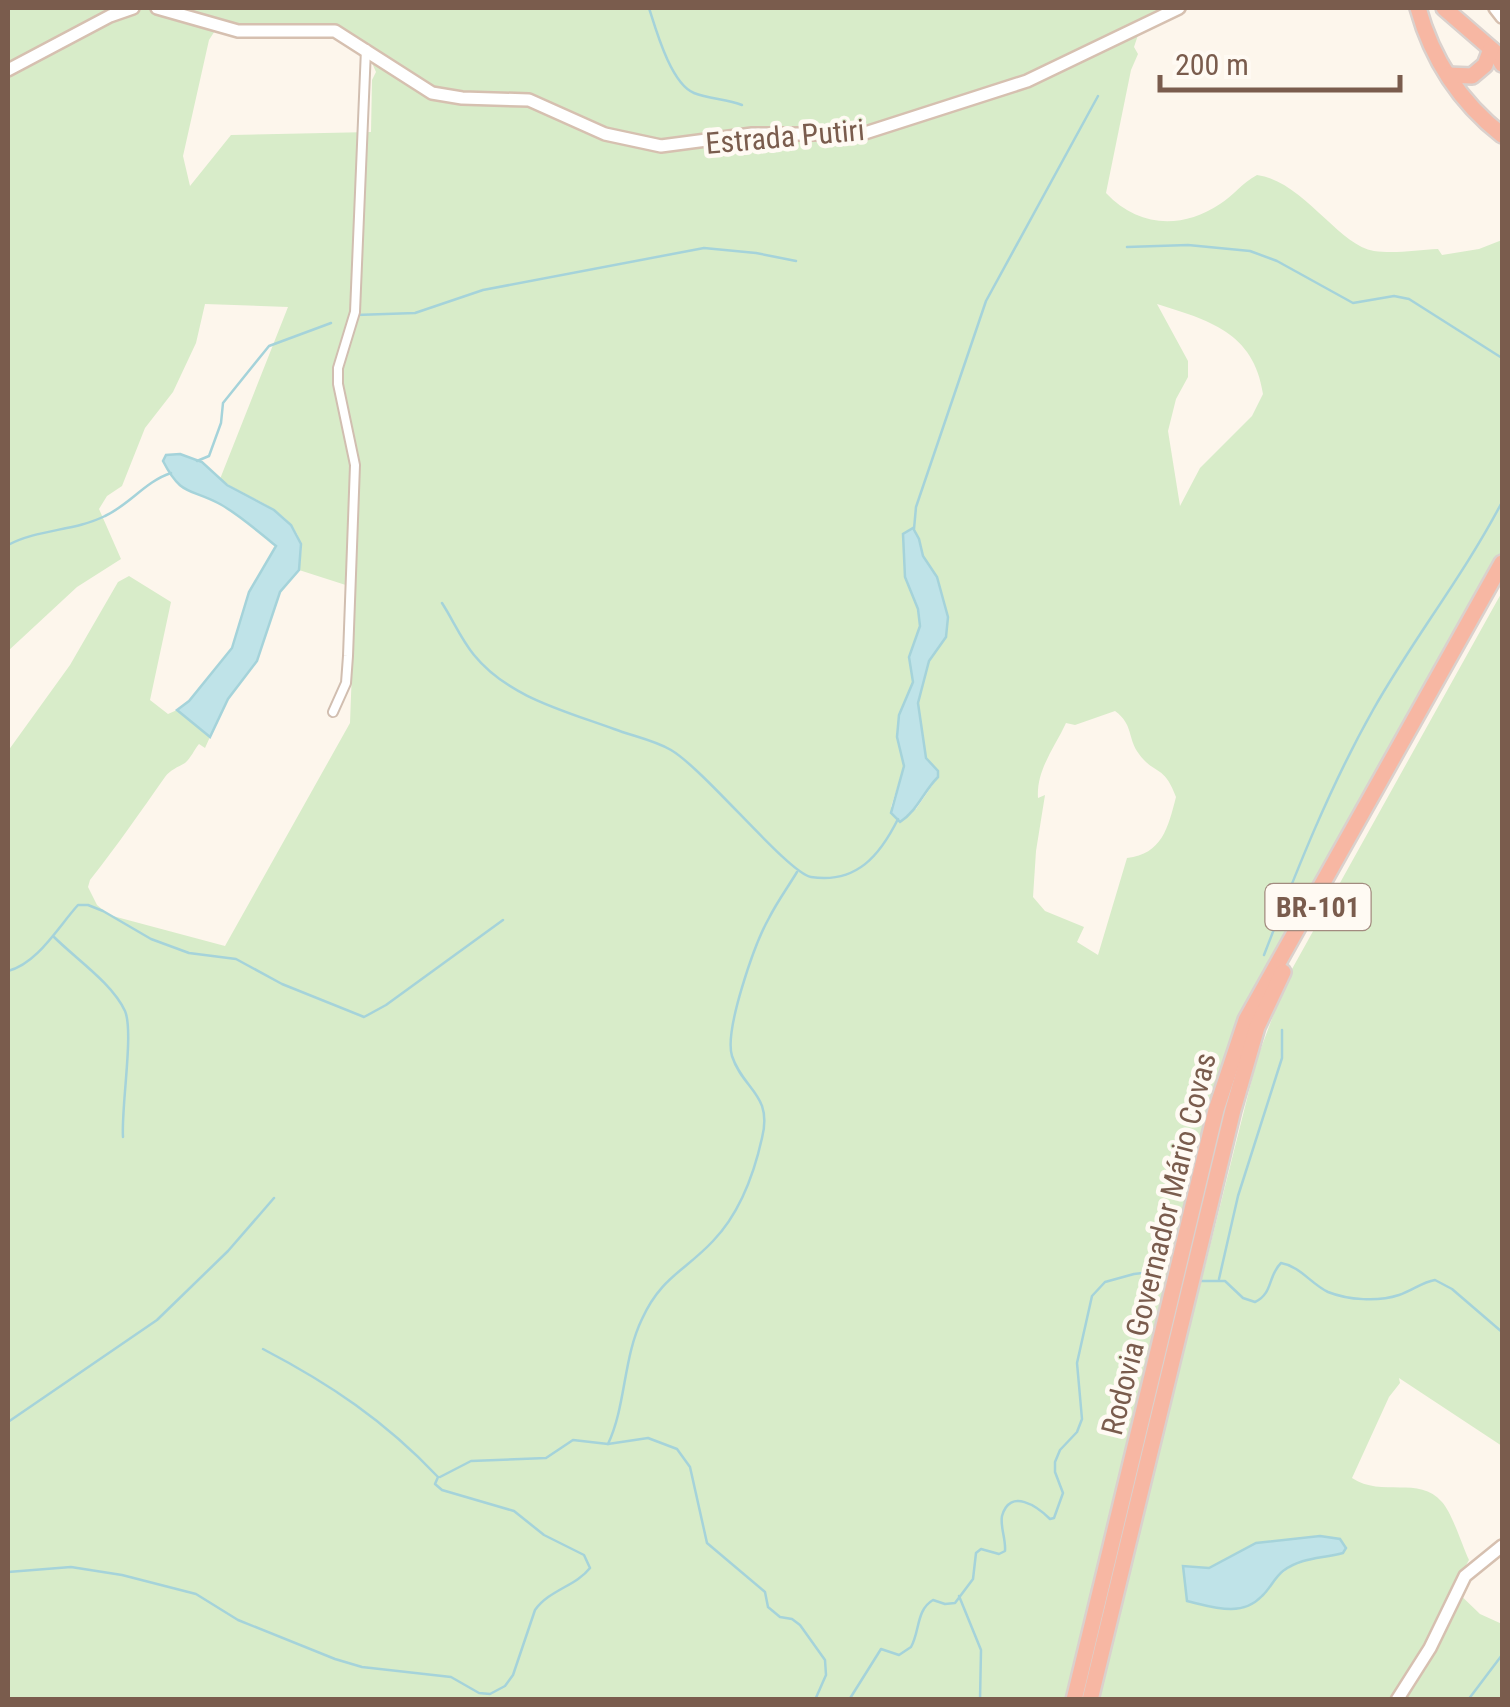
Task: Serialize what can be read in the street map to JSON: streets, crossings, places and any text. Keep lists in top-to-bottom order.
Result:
{
  "streets": {
    "highway": ["BR-101", "Rodovia Governador Mário Covas"],
    "street": ["Estrada Putiri"]
  },
  "scale_bar": "200 m"
}
